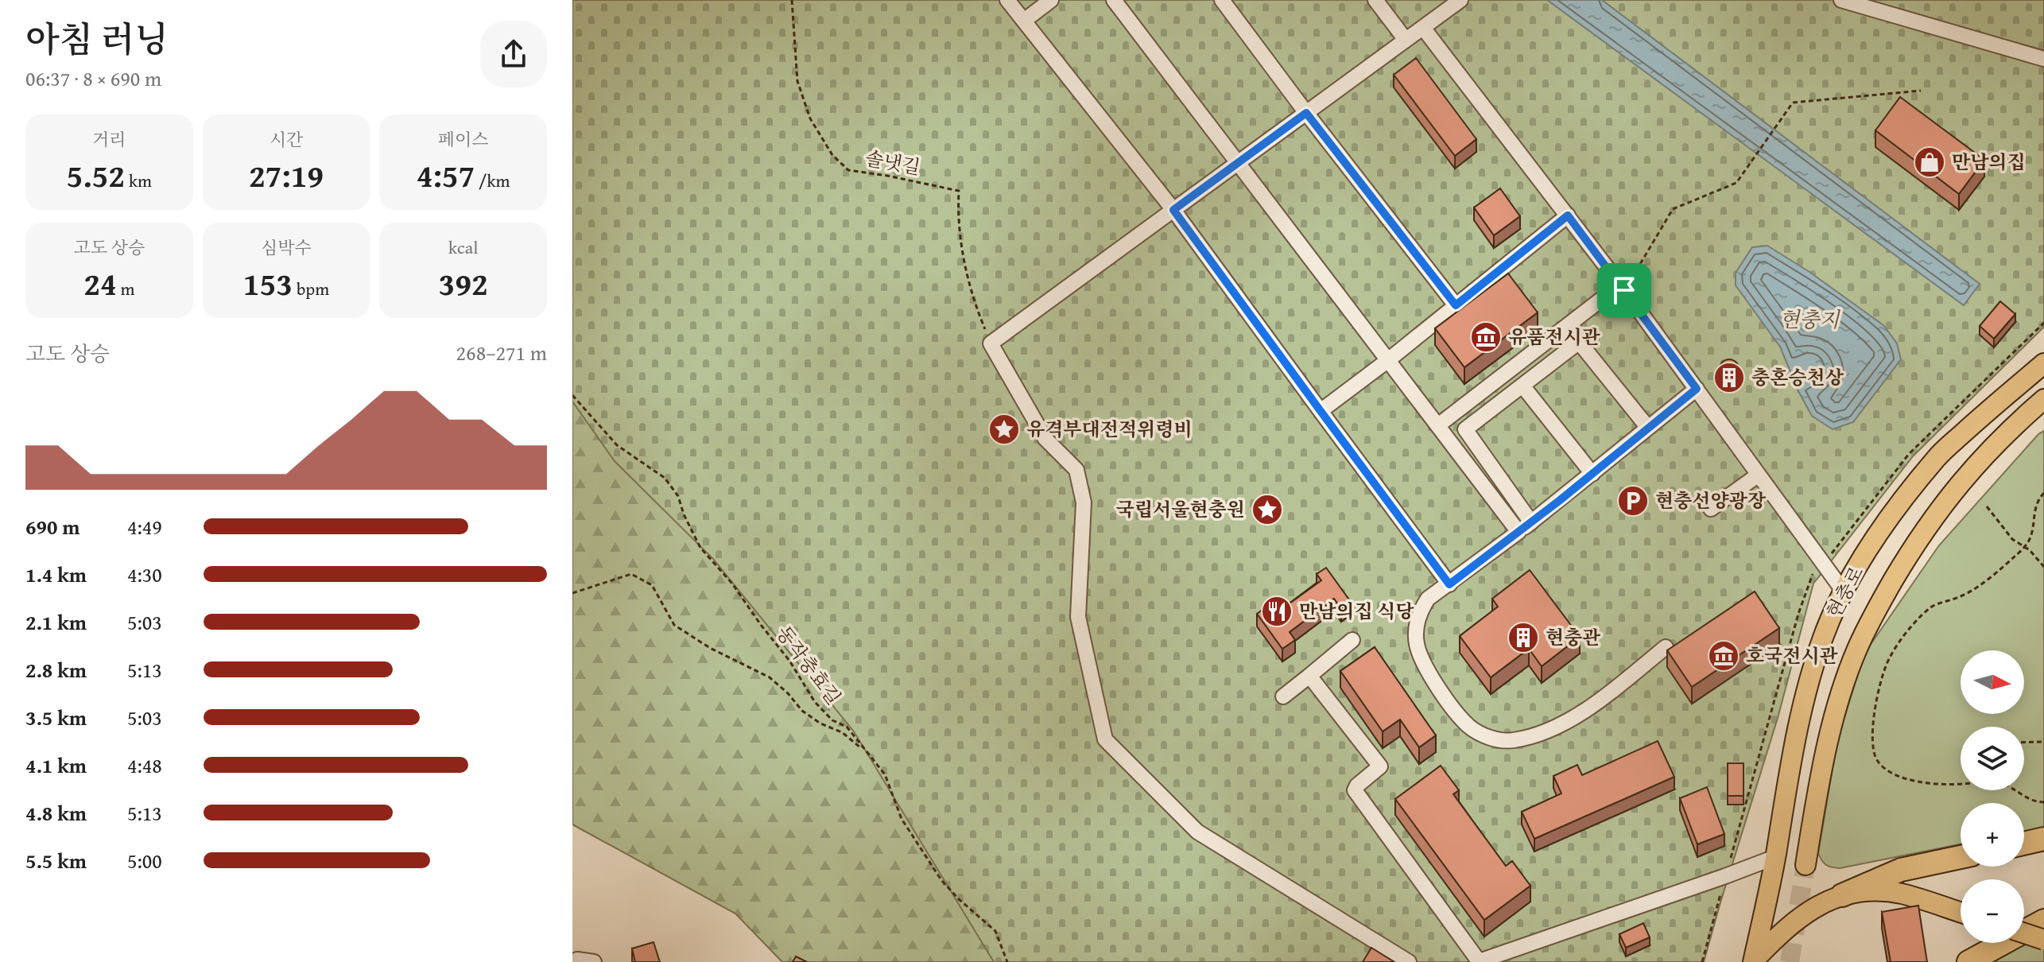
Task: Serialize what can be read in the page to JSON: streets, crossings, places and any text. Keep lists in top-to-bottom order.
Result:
{
  "streets": {
    "main road": ["현충로"],
    "path": ["솔냇길", "동작충효길"]
  },
  "water": ["현충지"],
  "places": {
    "shop": ["만남의집"],
    "museum": ["유품전시관", "호국전시관"],
    "building": ["충혼승천상", "현충관"],
    "place": ["유격부대전적위령비", "국립서울현충원"],
    "parking": ["현충선양광장"],
    "restaurant": ["만남의집 식당"]
  },
  "north": "right",
  "page": {
    "heading": ["아침 러닝", "06:37 · 8 × 690 m"],
    "stats": [
      ["거리", "5.52 km"],
      ["시간", "27:19"],
      ["페이스", "4:57 /km"],
      ["고도 상승", "24 m"],
      ["심박수", "153 bpm"],
      ["kcal", "392"]
    ],
    "chart": ["고도 상승", "268–271 m"],
    "list": [
      {
        "name": "690 m",
        "note": "4:49"
      },
      {
        "name": "1.4 km",
        "note": "4:30"
      },
      {
        "name": "2.1 km",
        "note": "5:03"
      },
      {
        "name": "2.8 km",
        "note": "5:13"
      },
      {
        "name": "3.5 km",
        "note": "5:03"
      },
      {
        "name": "4.1 km",
        "note": "4:48"
      },
      {
        "name": "4.8 km",
        "note": "5:13"
      },
      {
        "name": "5.5 km",
        "note": "5:00"
      }
    ],
    "map_buttons": ["+", "−"]
  }
}
